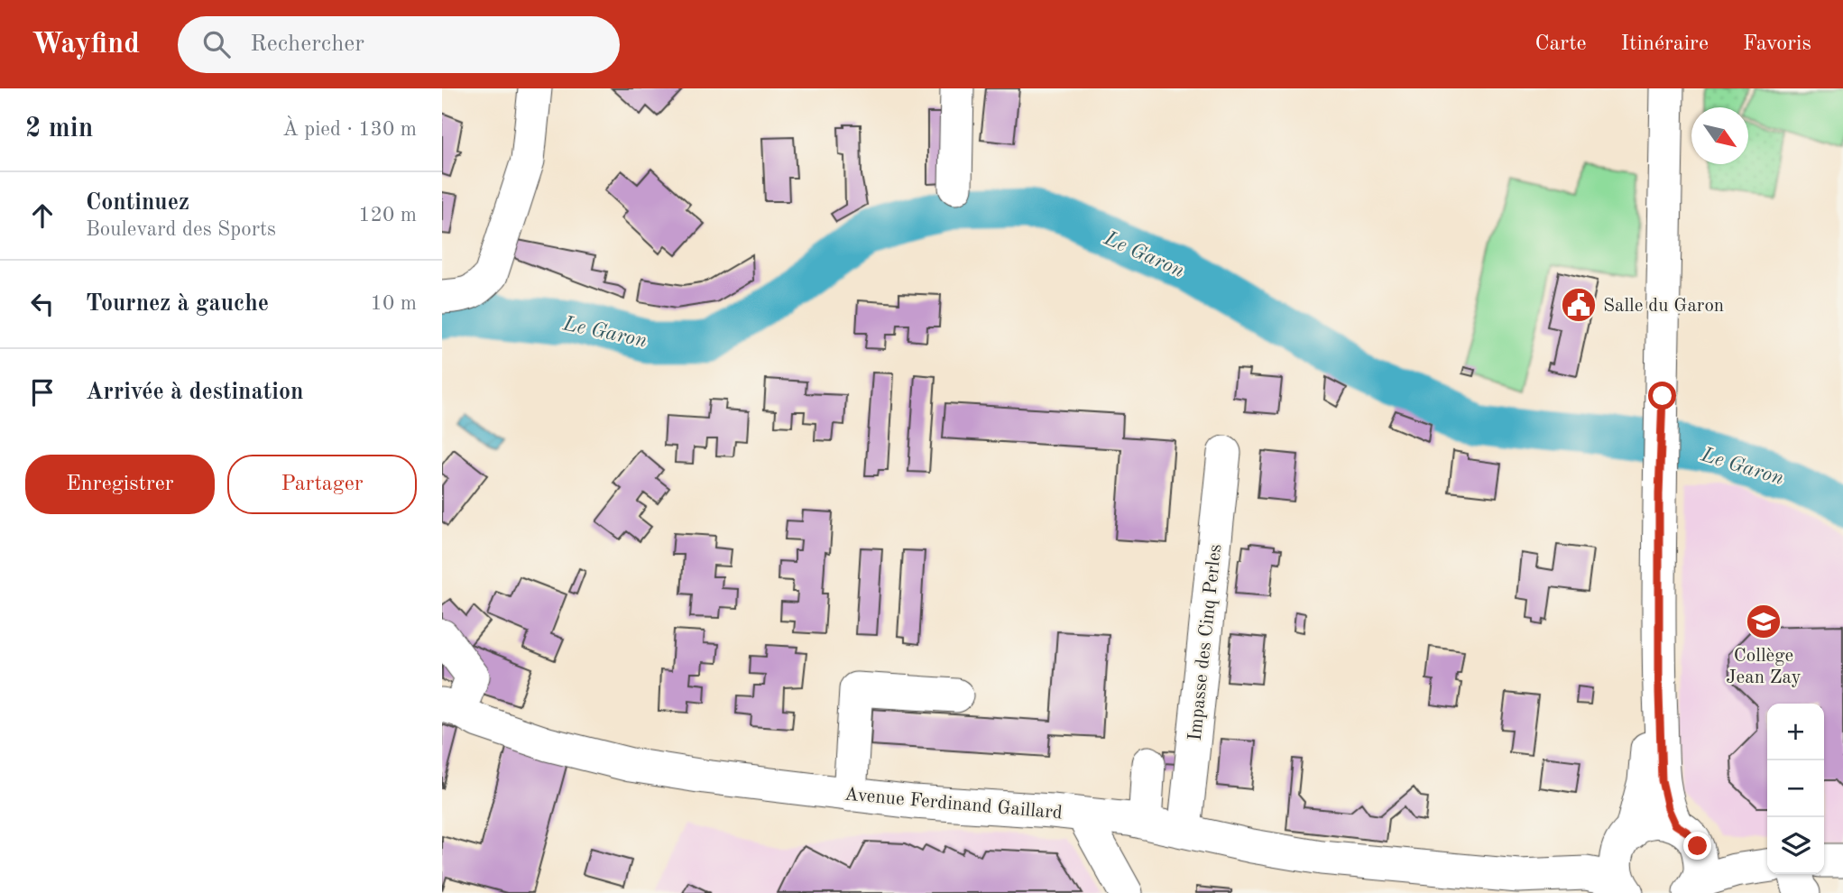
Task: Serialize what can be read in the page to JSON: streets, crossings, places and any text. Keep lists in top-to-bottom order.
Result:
{
  "streets": {
    "street": ["Impasse des Cinq Perles", "Avenue Ferdinand Gaillard"]
  },
  "crossings": [
    ["Impasse des Cinq Perles", "Avenue Ferdinand Gaillard"]
  ],
  "water": ["Le Garon"],
  "places": {
    "public building": ["Salle du Garon"],
    "school or university": ["Collège Jean Zay"]
  },
  "north": "bottom right",
  "page": {
    "header": "Wayfind",
    "search": "Rechercher",
    "nav": ["Carte", "Itinéraire", "Favoris"],
    "heading": ["2 min", "À pied · 130 m"],
    "list": [
      ["Continuez", "Boulevard des Sports", "120 m"],
      ["Tournez à gauche", "10 m"],
      "Arrivée à destination"
    ],
    "buttons": ["Enregistrer", "Partager"],
    "map_buttons": ["+", "−"]
  }
}
